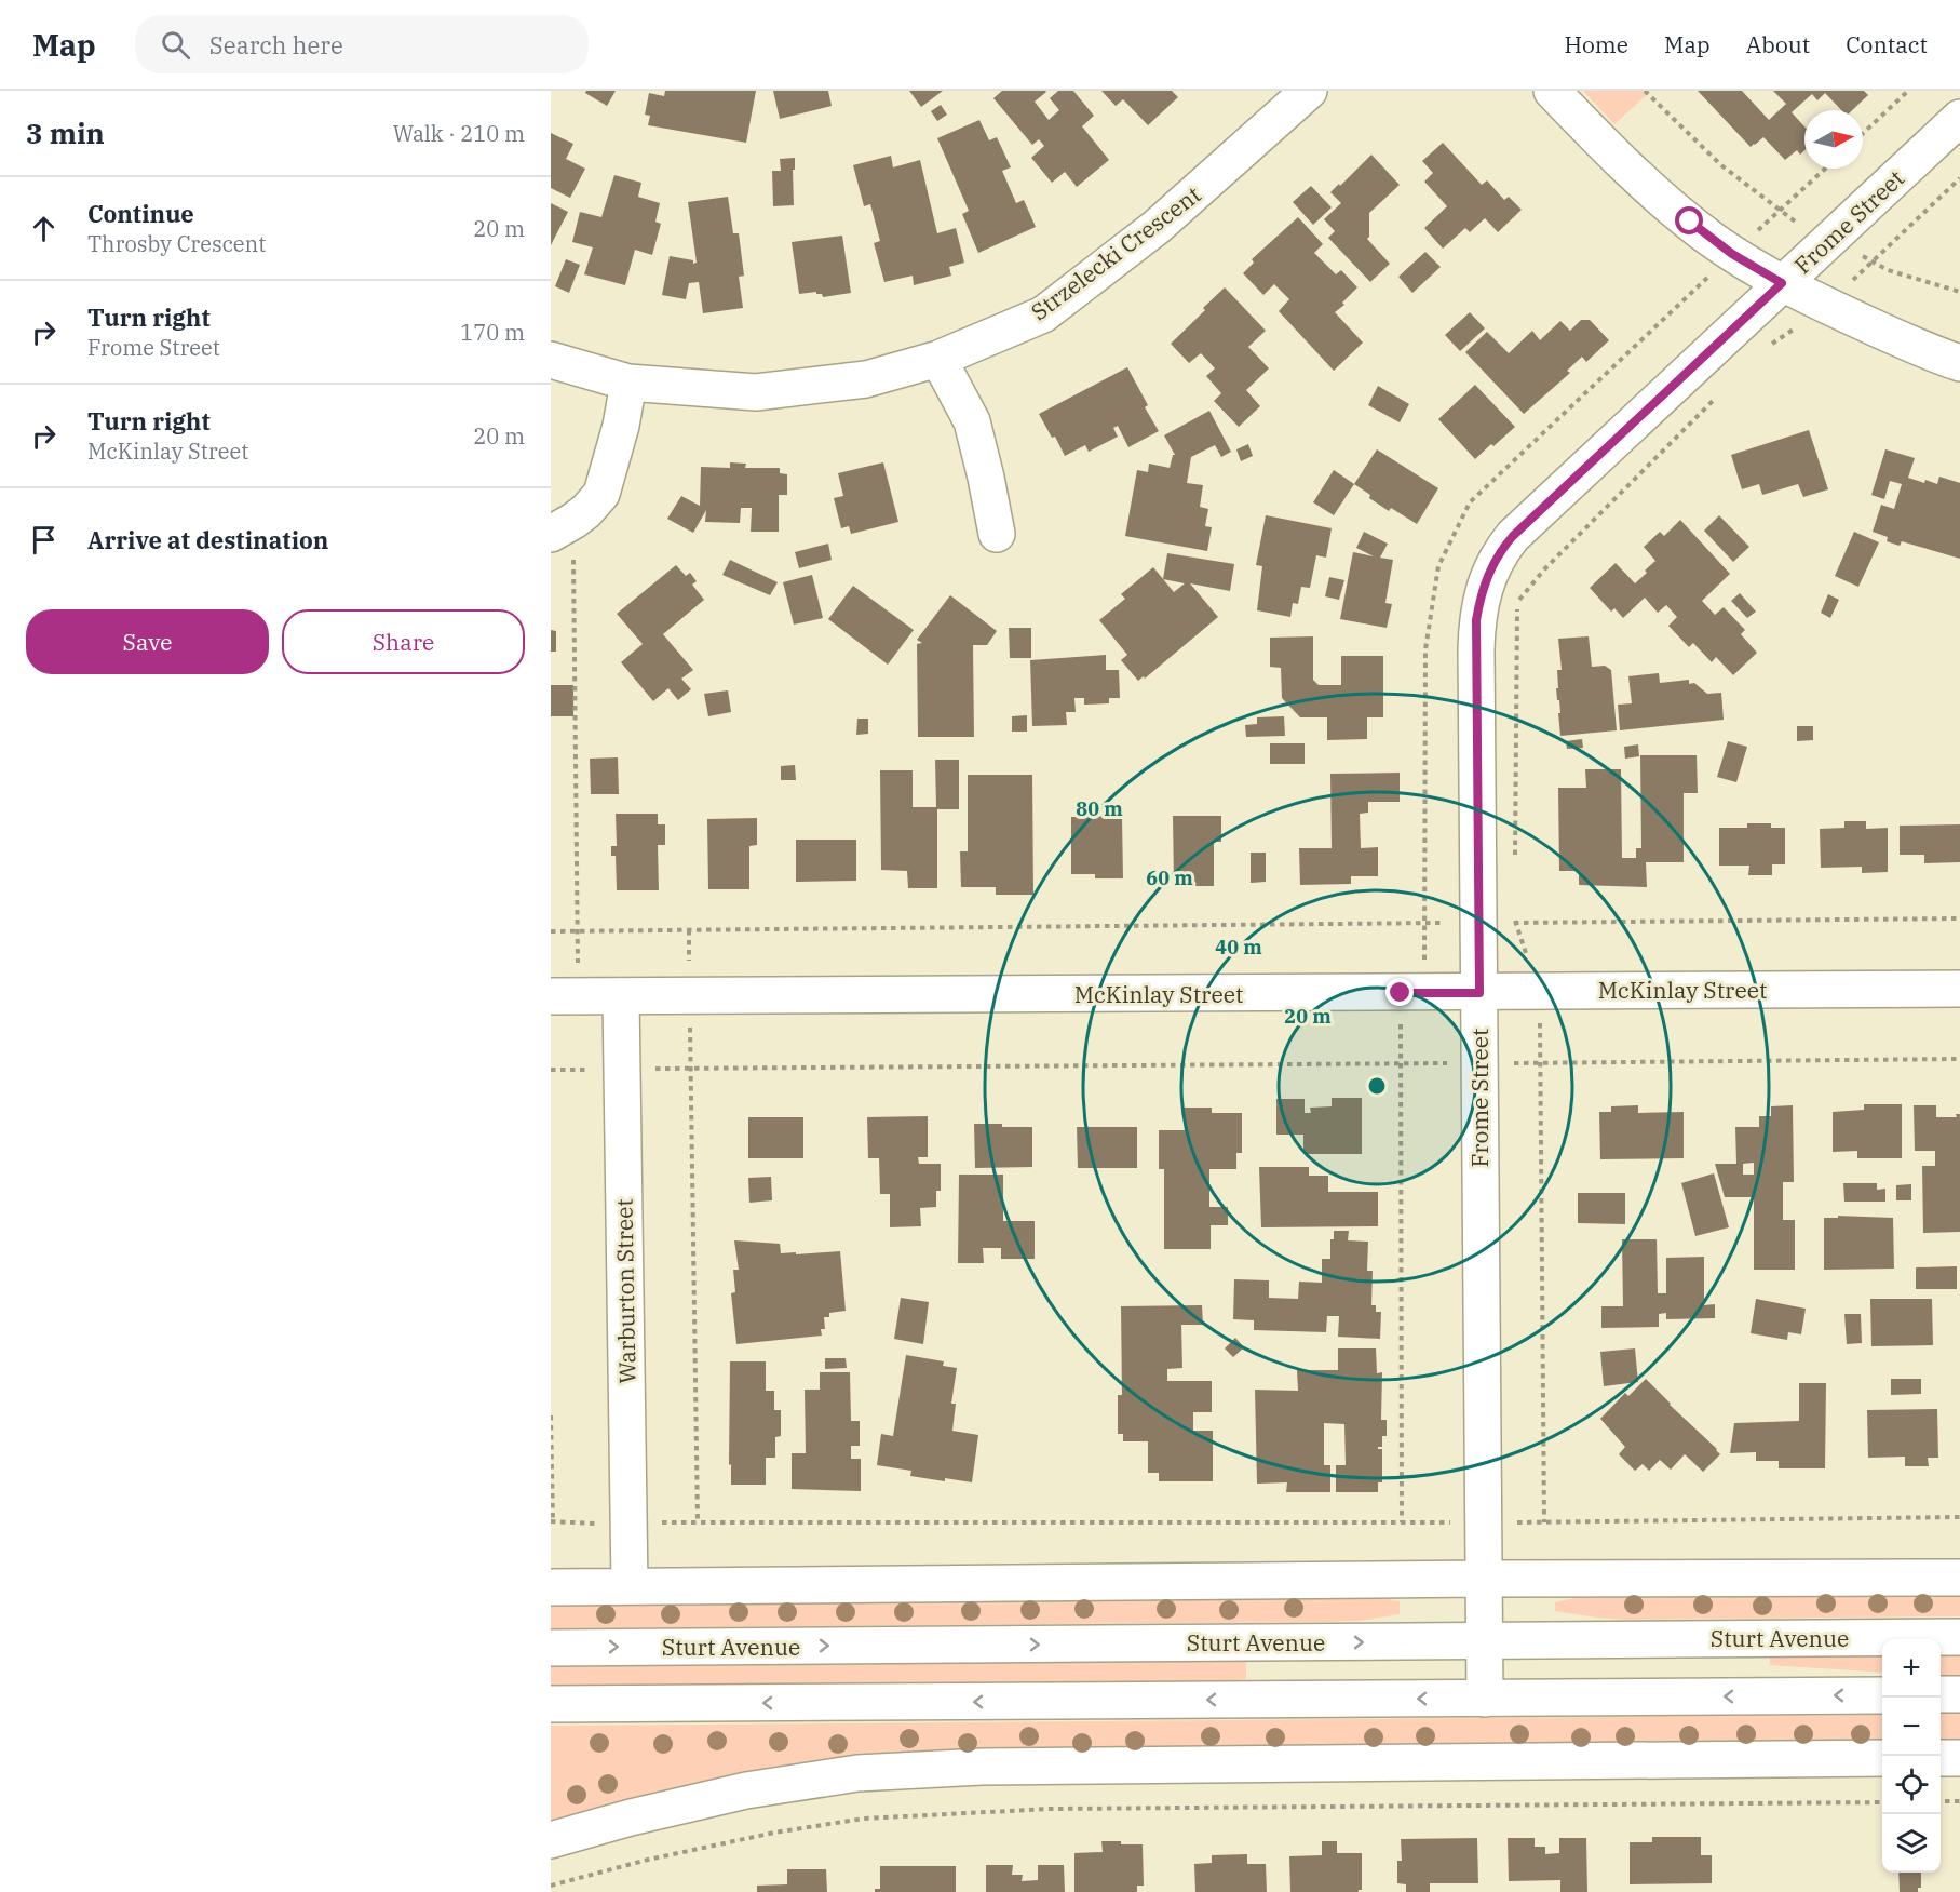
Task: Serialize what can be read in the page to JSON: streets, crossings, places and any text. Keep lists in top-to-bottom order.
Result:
{
  "streets": {
    "street": [
      "Frome Street",
      "Strzelecki Crescent",
      "McKinlay Street",
      "Warburton Street",
      "Sturt Avenue"
    ]
  },
  "crossings": [
    ["Frome Street", "McKinlay Street"],
    ["Frome Street", "Sturt Avenue"],
    ["McKinlay Street", "Warburton Street"]
  ],
  "north": "right",
  "page": {
    "header": "Map",
    "search": "Search here",
    "nav": [
      "Home",
      "Map",
      "About",
      "Contact"
    ],
    "heading": ["3 min", "Walk · 210 m"],
    "list": [
      ["Continue", "Throsby Crescent", "20 m"],
      ["Turn right", "Frome Street", "170 m"],
      ["Turn right", "McKinlay Street", "20 m"],
      "Arrive at destination"
    ],
    "buttons": ["Save", "Share"],
    "map_buttons": ["+", "−"]
  },
  "rings": [
    "80 m",
    "60 m",
    "40 m",
    "20 m"
  ]
}
